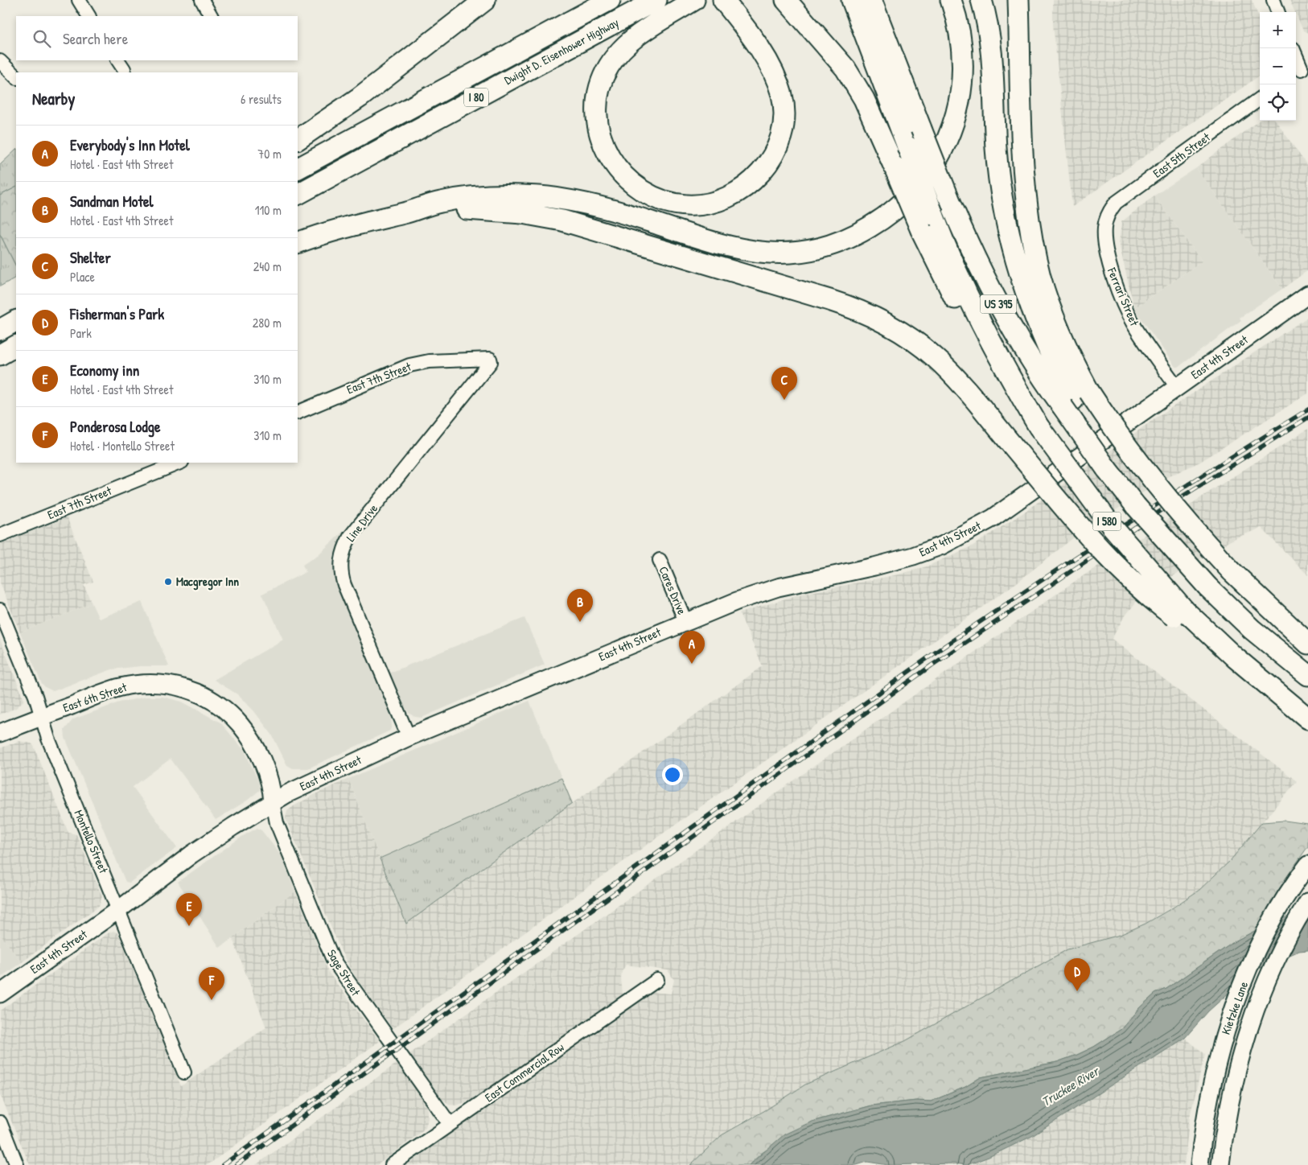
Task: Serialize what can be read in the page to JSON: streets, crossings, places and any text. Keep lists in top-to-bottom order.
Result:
{
  "streets": {
    "highway": [
      "Dwight D. Eisenhower Highway",
      "I 80",
      "US 395",
      "I 580"
    ],
    "main road": ["East 4th Street", "East 6th Street", "Kietzke Lane"],
    "street": [
      "East 5th Street",
      "Ferrari Street",
      "East 7th Street",
      "Line Drive",
      "Cares Drive",
      "Montello Street",
      "Sage Street",
      "East Commercial Row"
    ]
  },
  "crossings": [
    ["East 5th Street", "Ferrari Street"],
    ["Ferrari Street", "East 4th Street"],
    ["US 395", "I 580"],
    ["East 4th Street", "Line Drive"],
    ["East 4th Street", "Cares Drive"],
    ["East 4th Street", "East 6th Street"],
    ["East 4th Street", "Montello Street"],
    ["East 4th Street", "Sage Street"],
    ["East 7th Street", "Line Drive"],
    ["East 6th Street", "Montello Street"],
    ["East 6th Street", "Sage Street"],
    ["Sage Street", "East Commercial Row"]
  ],
  "water": ["Truckee River"],
  "places": ["Macgregor Inn"],
  "page": {
    "map_buttons": ["+", "−"],
    "search": "Search here",
    "heading": ["Nearby", "6 results"],
    "list": [
      {
        "mark": "A",
        "name": "Everybody's Inn Motel",
        "note": "Hotel · East 4th Street",
        "value": "70 m"
      },
      {
        "mark": "B",
        "name": "Sandman Motel",
        "note": "Hotel · East 4th Street",
        "value": "110 m"
      },
      {
        "mark": "C",
        "name": "Shelter",
        "note": "Place",
        "value": "240 m"
      },
      {
        "mark": "D",
        "name": "Fisherman's Park",
        "note": "Park",
        "value": "280 m"
      },
      {
        "mark": "E",
        "name": "Economy inn",
        "note": "Hotel · East 4th Street",
        "value": "310 m"
      },
      {
        "mark": "F",
        "name": "Ponderosa Lodge",
        "note": "Hotel · Montello Street",
        "value": "310 m"
      }
    ],
    "pins": [
      "C",
      "B",
      "A",
      "E",
      "D",
      "F"
    ]
  }
}
